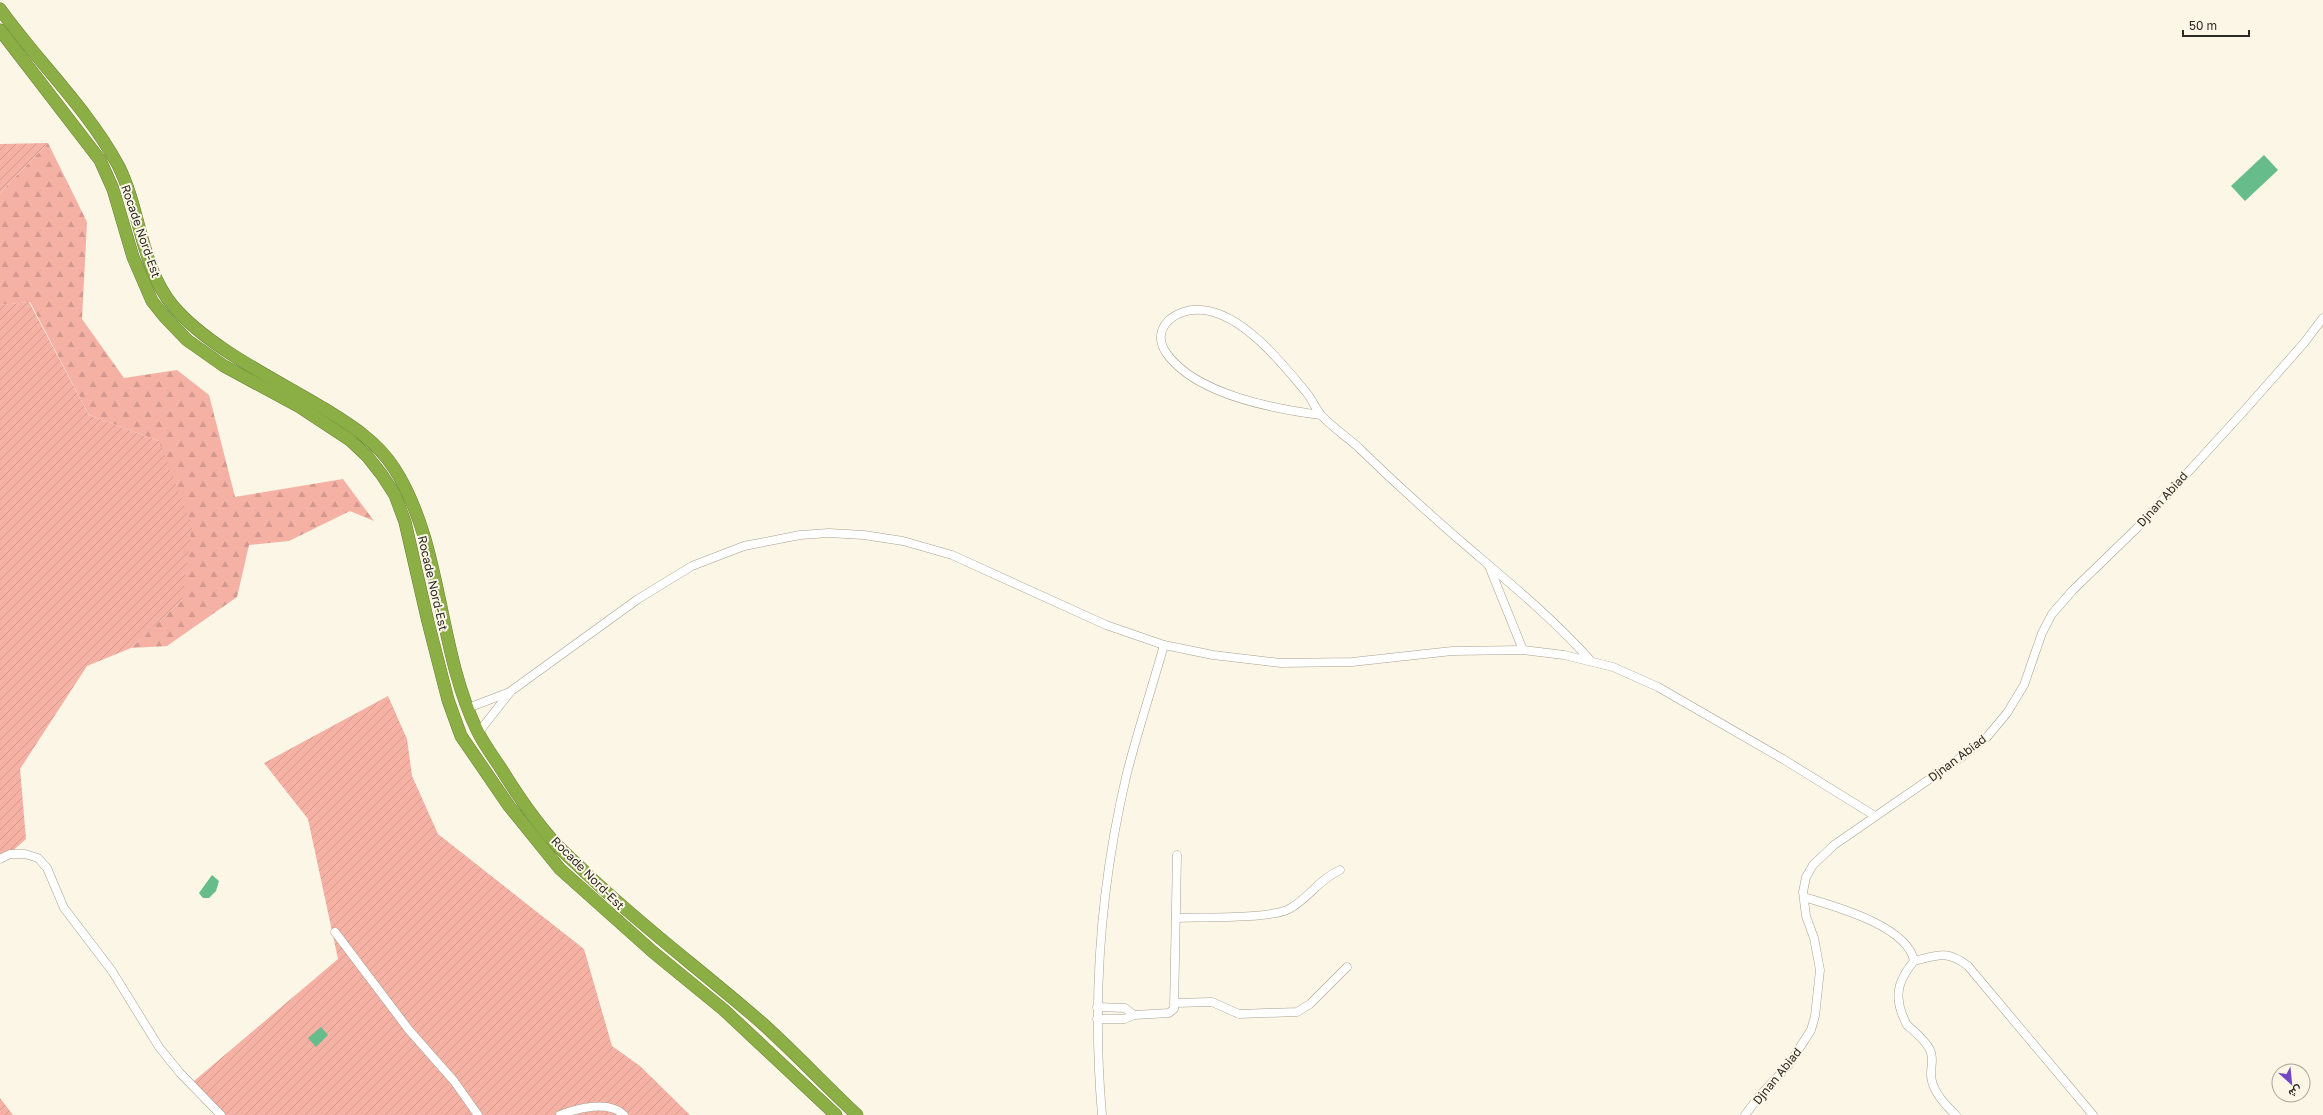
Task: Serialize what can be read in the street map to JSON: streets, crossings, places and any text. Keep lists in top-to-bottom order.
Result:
{
  "streets": {
    "highway": ["Rocade Nord-Est"],
    "street": ["Djnan Abiad"]
  },
  "scale_bar": "50 m",
  "north": "bottom right"
}
